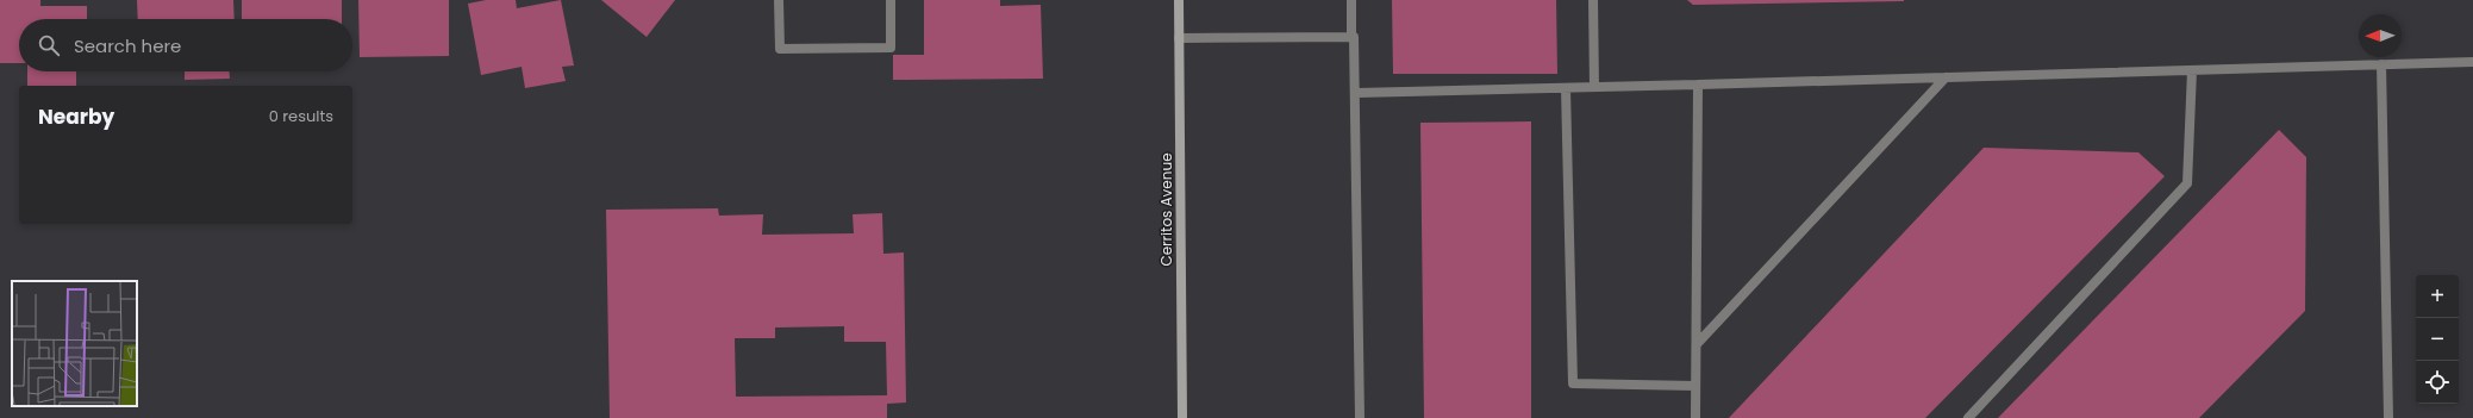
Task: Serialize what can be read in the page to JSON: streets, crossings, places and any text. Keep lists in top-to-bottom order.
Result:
{
  "streets": {
    "main road": ["Cerritos Avenue"]
  },
  "north": "left",
  "page": {
    "search": "Search here",
    "heading": ["Nearby", "0 results"],
    "map_buttons": ["+", "−"]
  }
}
